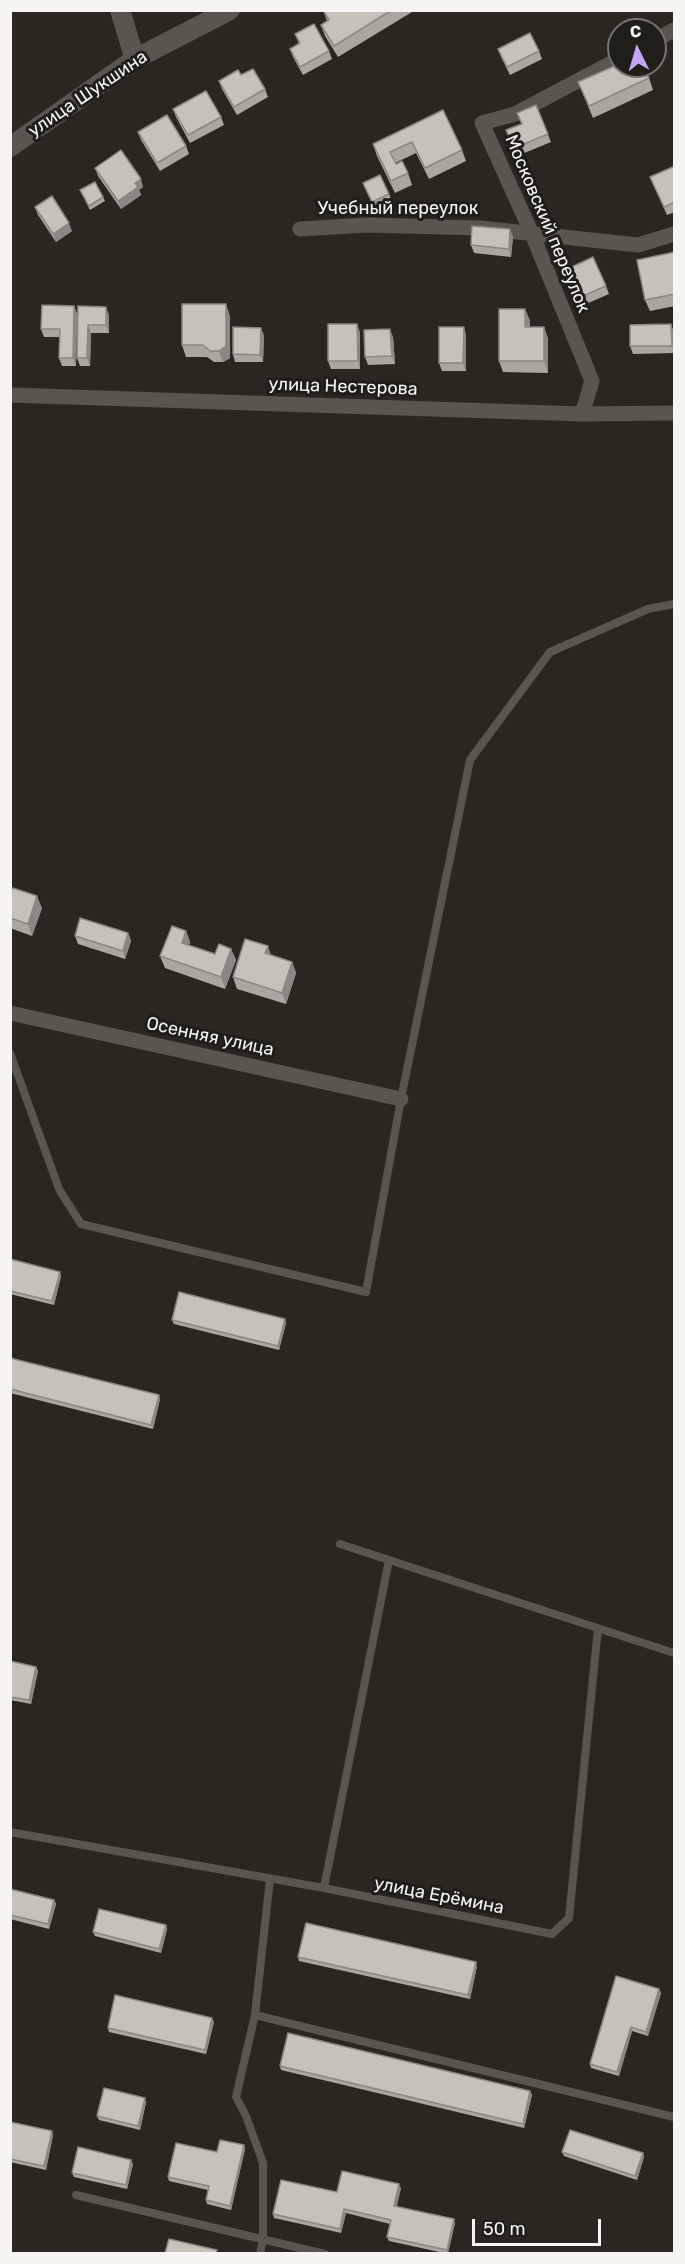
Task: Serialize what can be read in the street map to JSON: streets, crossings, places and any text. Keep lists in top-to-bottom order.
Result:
{
  "streets": {
    "street": [
      "улица Шукшина",
      "Учебный переулок",
      "Московский переулок",
      "улица Нестерова",
      "Осенняя улица"
    ],
    "lane": ["улица Ерёмина"]
  },
  "crossings": [
    ["Учебный переулок", "Московский переулок"],
    ["Московский переулок", "улица Нестерова"]
  ],
  "scale_bar": "50 m",
  "north": "top"
}
